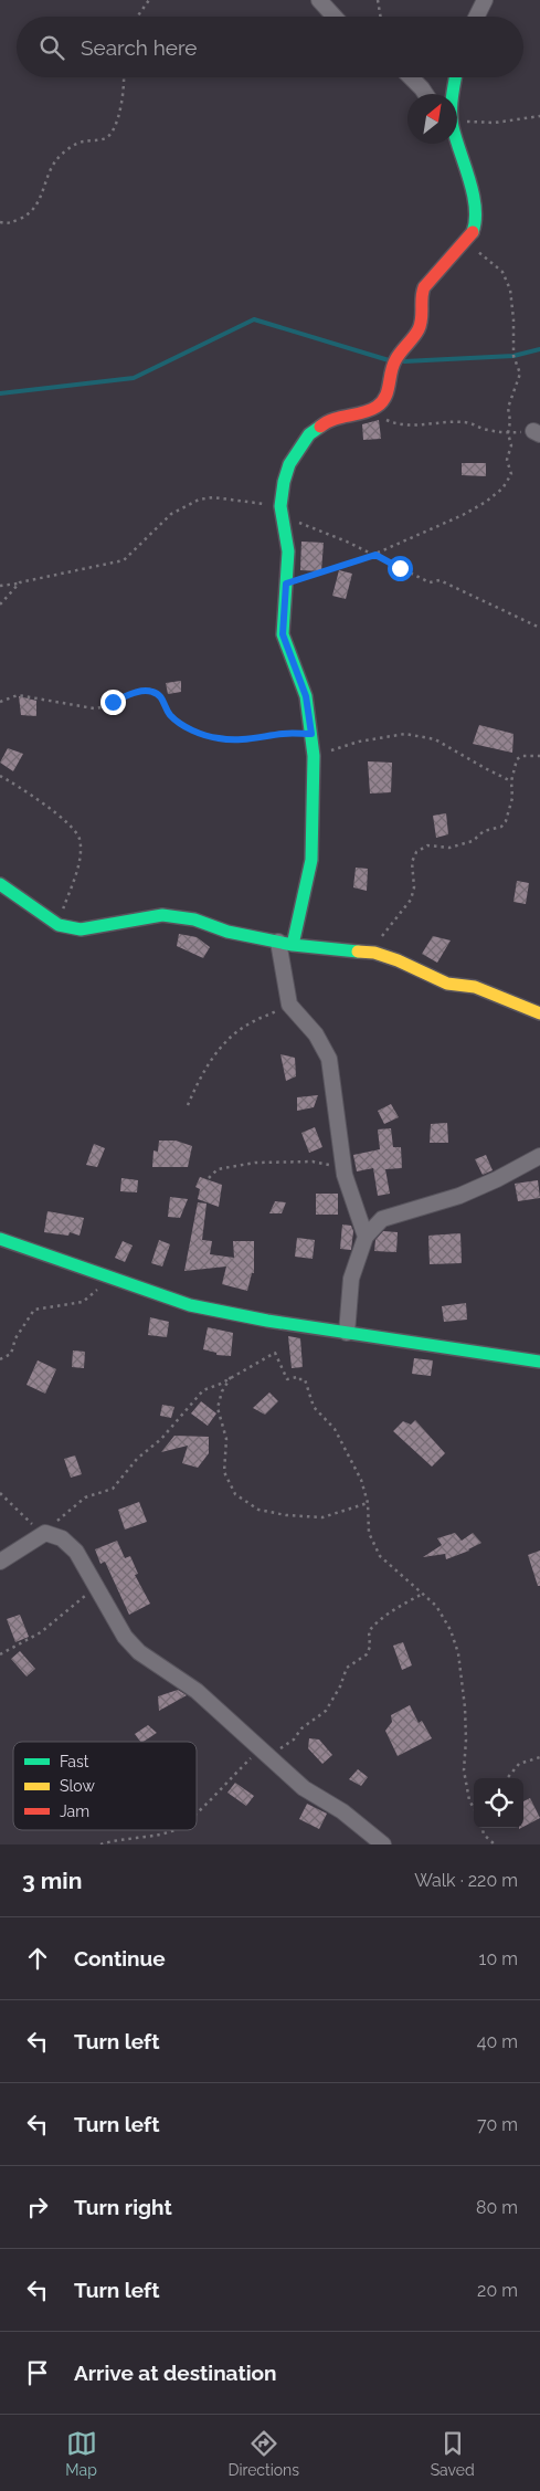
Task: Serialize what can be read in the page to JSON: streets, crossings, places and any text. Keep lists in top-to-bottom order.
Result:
{
  "legend": ["Fast", "Slow", "Jam"],
  "north": "top right",
  "page": {
    "search": "Search here",
    "heading": ["3 min", "Walk · 220 m"],
    "list": [
      ["Continue", "10 m"],
      ["Turn left", "40 m"],
      ["Turn left", "70 m"],
      ["Turn right", "80 m"],
      ["Turn left", "20 m"],
      "Arrive at destination"
    ],
    "nav": ["Map", "Directions", "Saved"]
  }
}
